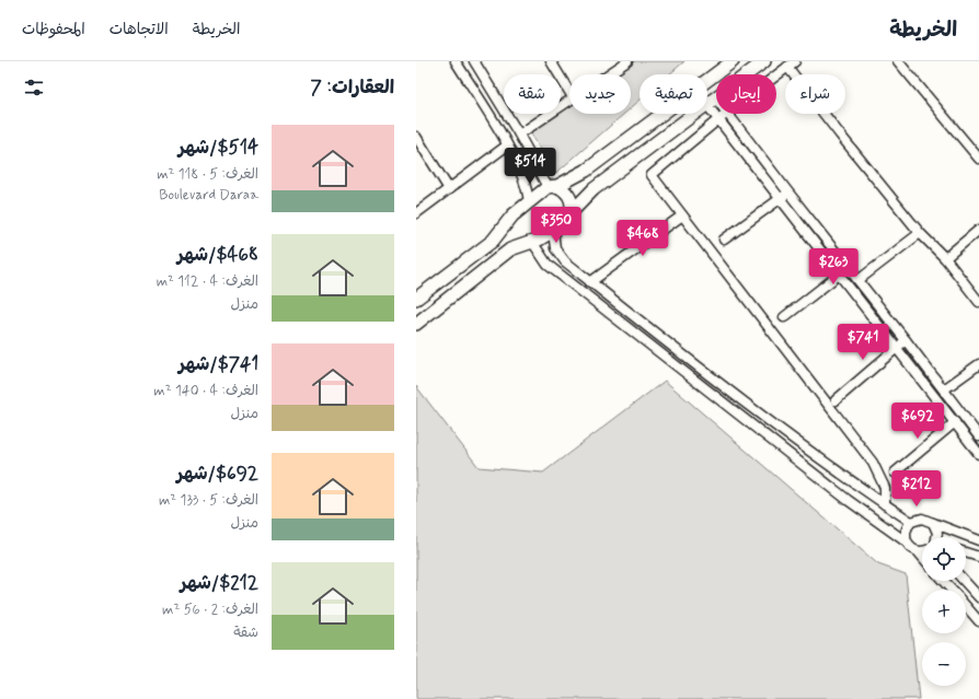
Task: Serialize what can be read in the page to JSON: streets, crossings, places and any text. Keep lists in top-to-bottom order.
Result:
{
  "page": {
    "header": "الخريطة",
    "nav": ["الخريطة", "الاتجاهات", "المحفوظات"],
    "heading": "العقارات: 7",
    "chip": [
      "شراء",
      "إيجار",
      "تصفية",
      "جديد",
      "شقة"
    ],
    "list": [
      {
        "name": "$514/شهر",
        "note": "الغرف: 5 · 118 m² · Boulevard Daraa"
      },
      {
        "name": "$468/شهر",
        "note": "الغرف: 4 · 112 m² · منزل"
      },
      {
        "name": "$741/شهر",
        "note": "الغرف: 4 · 140 m² · منزل"
      },
      {
        "name": "$692/شهر",
        "note": "الغرف: 5 · 133 m² · منزل"
      },
      {
        "name": "$212/شهر",
        "note": "الغرف: 2 · 56 m² · شقة"
      }
    ],
    "price": [
      "$514",
      "$350",
      "$468",
      "$263",
      "$741",
      "$692",
      "$212"
    ],
    "map_buttons": ["+", "−"]
  }
}
